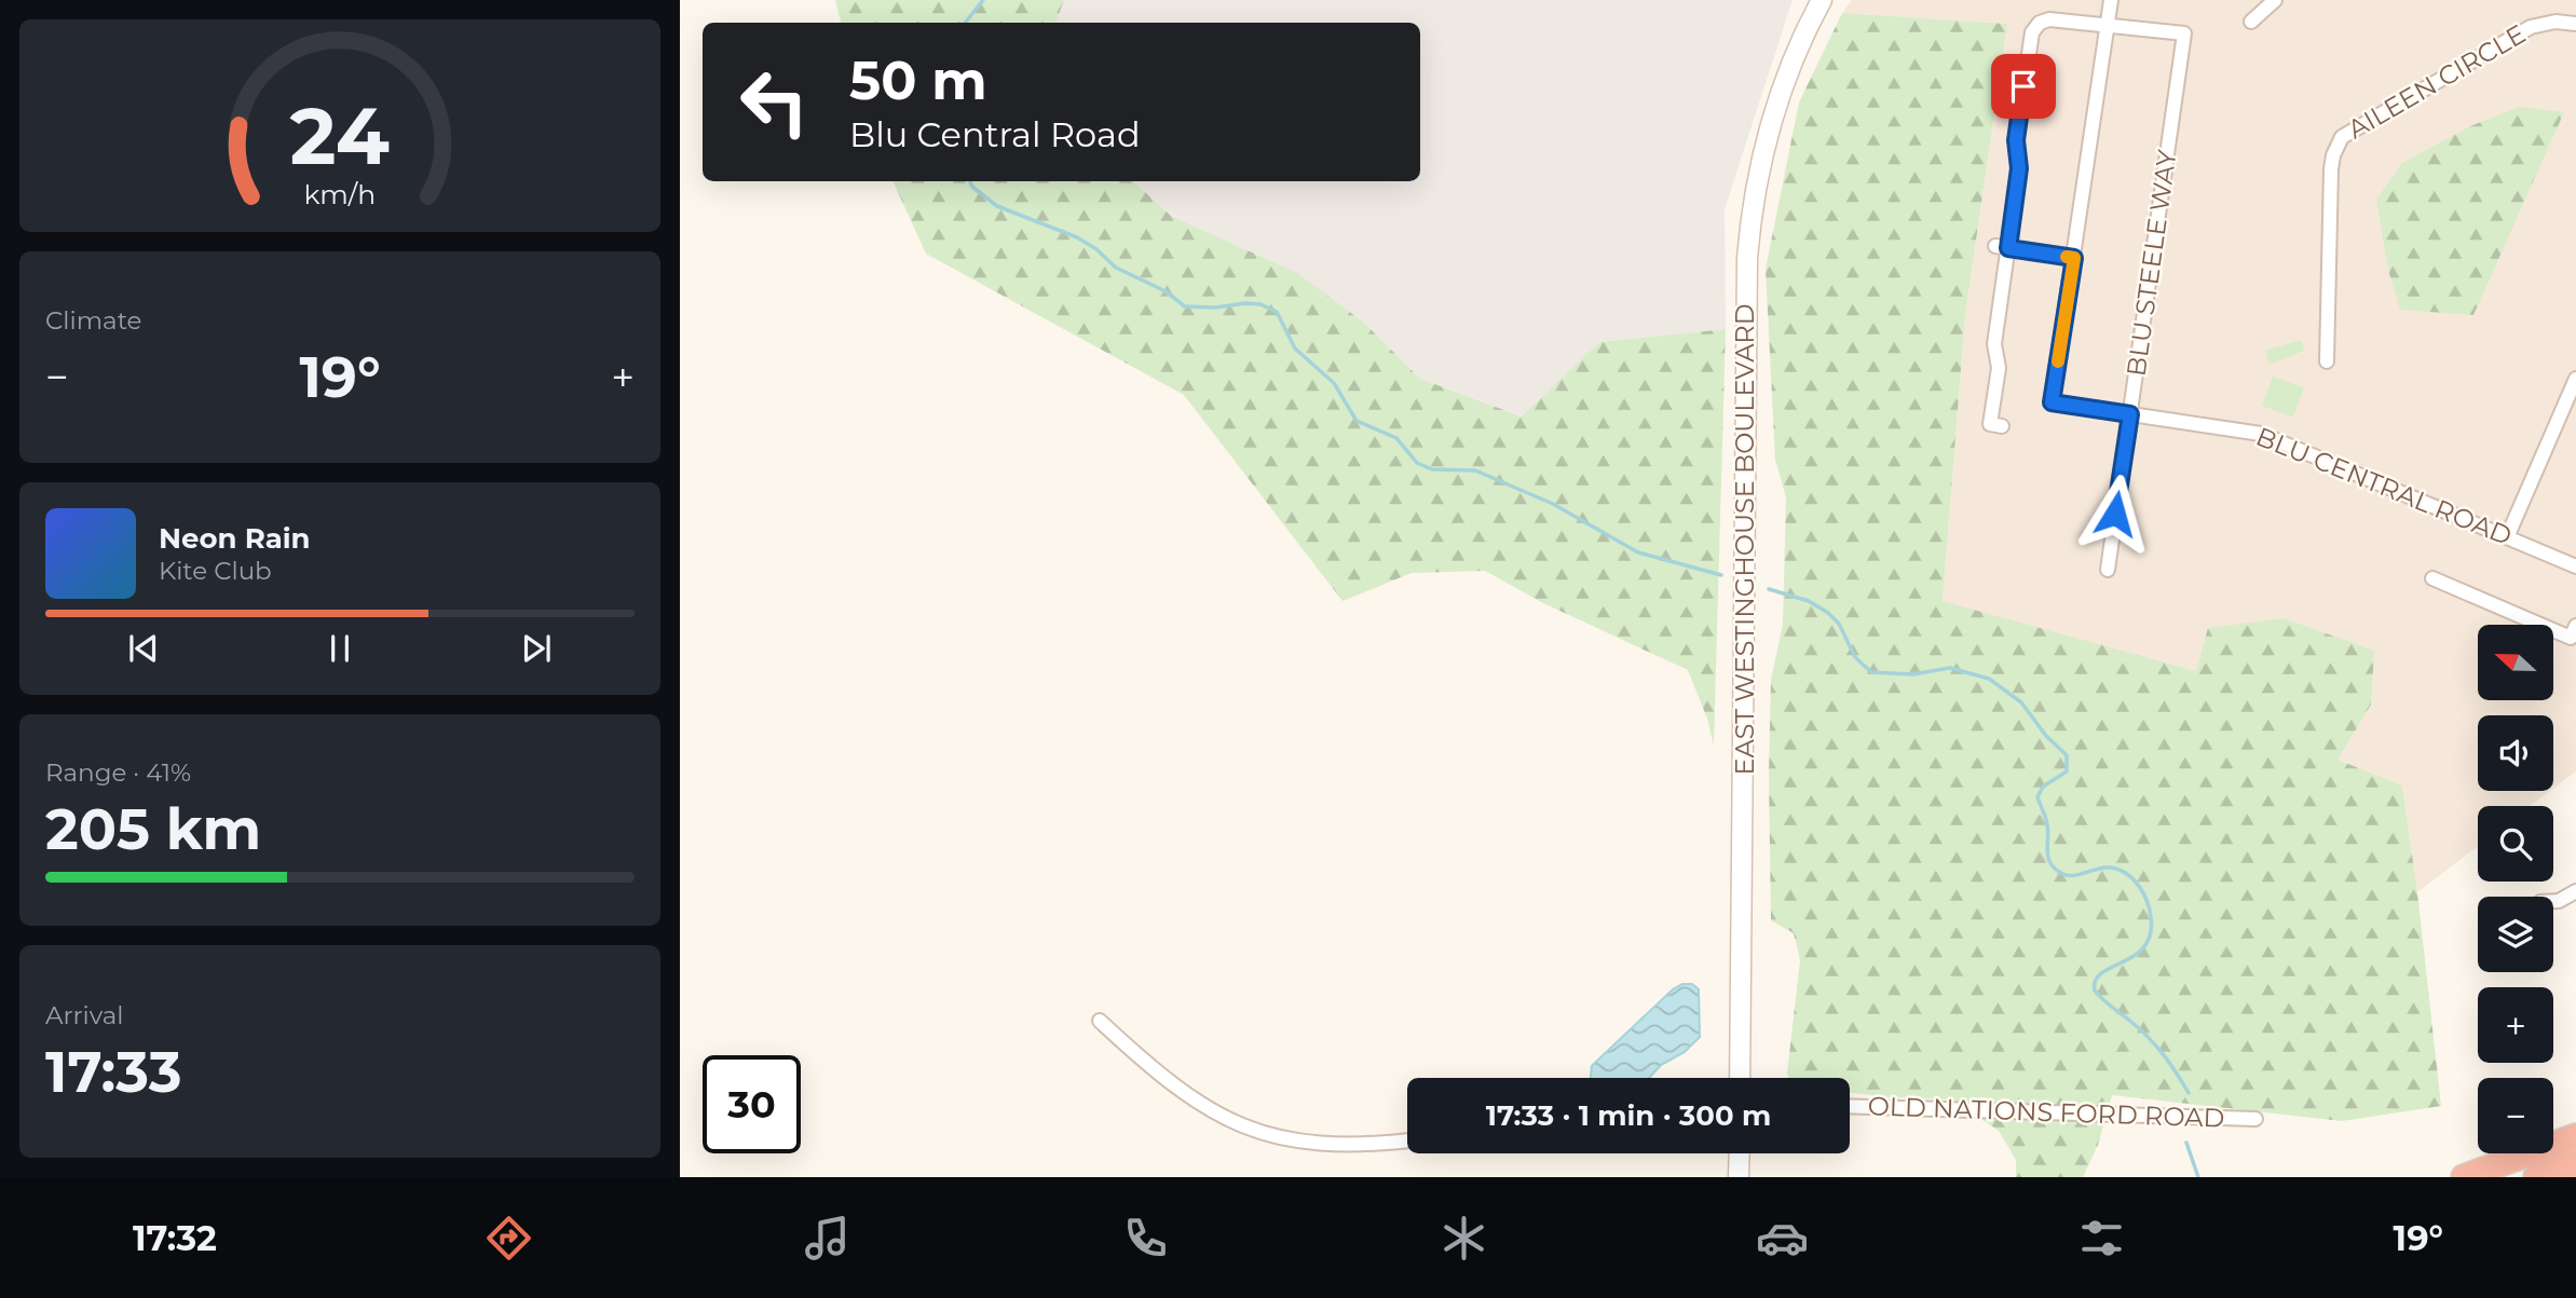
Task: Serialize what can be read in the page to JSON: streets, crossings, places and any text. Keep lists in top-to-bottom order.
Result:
{
  "streets": {
    "main road": ["EAST WESTINGHOUSE BOULEVARD"],
    "street": [
      "AILEEN CIRCLE",
      "BLU STEELE WAY",
      "BLU CENTRAL ROAD",
      "OLD NATIONS FORD ROAD"
    ]
  },
  "crossings": [
    ["BLU STEELE WAY", "BLU CENTRAL ROAD"]
  ],
  "north": "left",
  "page": {
    "turn": ["50 m", "Blu Central Road"],
    "tile": [
      "Climate",
      ["Range · 41%", "205 km"],
      ["Arrival", "17:33"]
    ],
    "heat": ["−", "19°", "+"],
    "song": ["Neon Rain", "Kite Club"],
    "map_buttons": ["+", "−"],
    "limit": "30",
    "trip": "17:33 · 1 min · 300 m",
    "tabs": ["17:32", "19°"],
    "gauge": ["24", "km/h"]
  }
}
